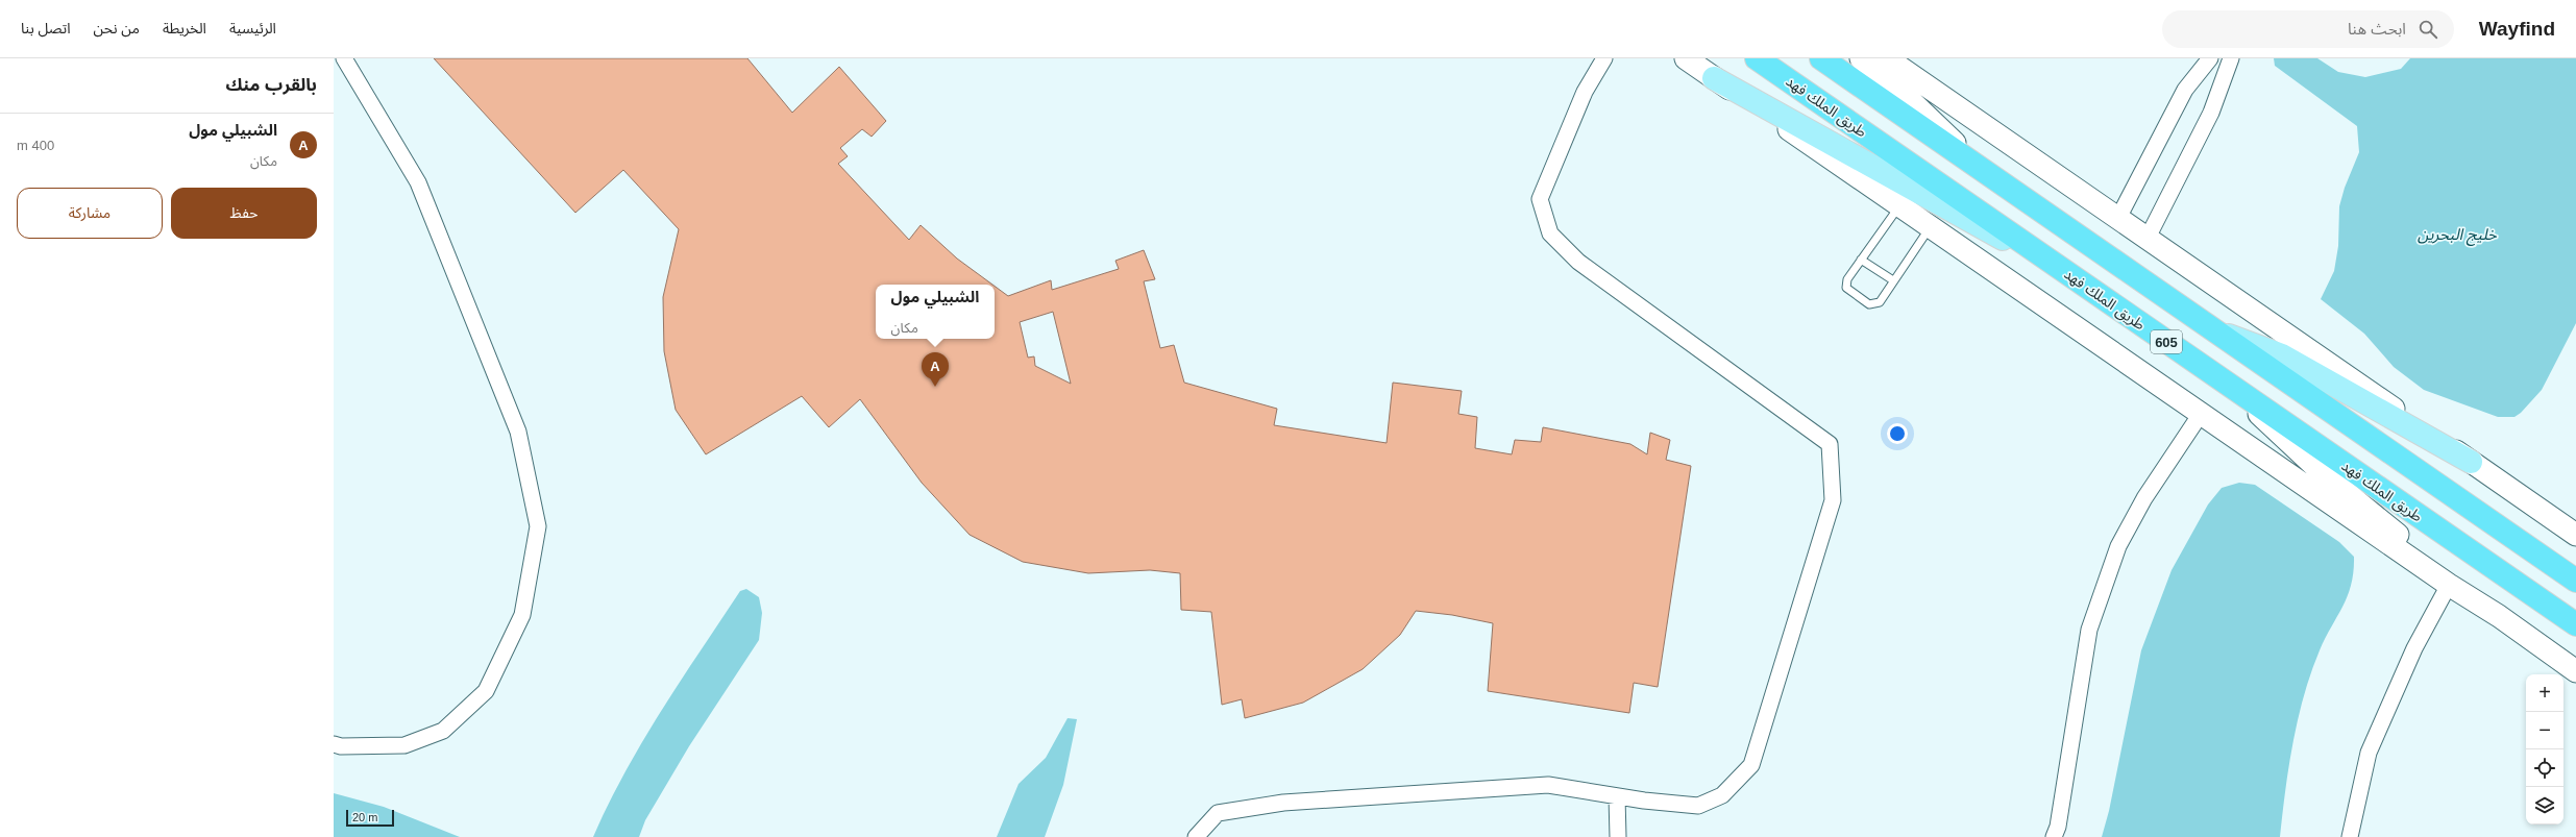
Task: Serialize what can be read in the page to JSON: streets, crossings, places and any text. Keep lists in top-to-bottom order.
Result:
{
  "streets": {
    "highway": ["طريق الملك فهد", "605"]
  },
  "water": ["خليج البحرين"],
  "scale_bar": "20 m",
  "page": {
    "header": "Wayfind",
    "search": "ابحث هنا",
    "nav": [
      "الرئيسية",
      "الخريطة",
      "من نحن",
      "اتصل بنا"
    ],
    "heading": "بالقرب منك",
    "list": [
      {
        "mark": "A",
        "name": "الشبيلي مول",
        "note": "مكان",
        "value": "400 m"
      }
    ],
    "buttons": ["حفظ", "مشاركة"],
    "popup": ["الشبيلي مول", "مكان"],
    "pins": "A",
    "map_buttons": ["+", "−"],
    "scale": "20 m"
  }
}
